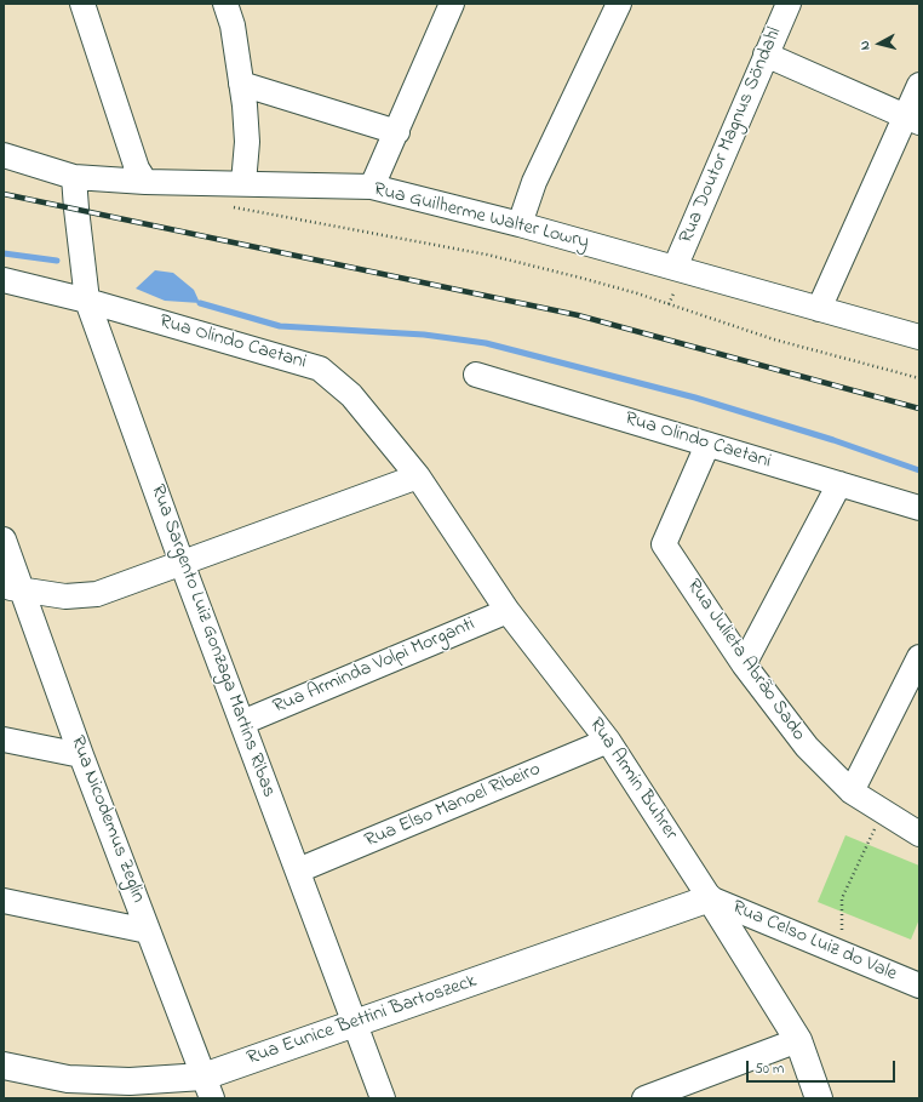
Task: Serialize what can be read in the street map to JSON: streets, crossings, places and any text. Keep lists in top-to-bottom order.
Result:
{
  "streets": {
    "street": [
      "Rua Doutor Magnus Söndahl",
      "Rua Guilherme Walter Lowry",
      "Rua Olindo Caetani",
      "Rua Sargento Luiz Gonzaga Martins Ribas",
      "Rua Julieta Abrão Sado",
      "Rua Arminda Volpi Morganti",
      "Rua Armin Buhrer",
      "Rua Elso Manoel Ribeiro",
      "Rua Nicodemus Zeglin",
      "Rua Celso Luiz do Vale",
      "Rua Eunice Bettini Bartoszeck"
    ]
  },
  "crossings": [
    ["Rua Doutor Magnus Söndahl", "Rua Guilherme Walter Lowry"],
    ["Rua Guilherme Walter Lowry", "Rua Sargento Luiz Gonzaga Martins Ribas"],
    ["Rua Olindo Caetani", "Rua Sargento Luiz Gonzaga Martins Ribas"],
    ["Rua Olindo Caetani", "Rua Julieta Abrão Sado"],
    ["Rua Olindo Caetani", "Rua Armin Buhrer"],
    ["Rua Sargento Luiz Gonzaga Martins Ribas", "Rua Arminda Volpi Morganti"],
    ["Rua Sargento Luiz Gonzaga Martins Ribas", "Rua Elso Manoel Ribeiro"],
    ["Rua Sargento Luiz Gonzaga Martins Ribas", "Rua Eunice Bettini Bartoszeck"],
    ["Rua Arminda Volpi Morganti", "Rua Armin Buhrer"],
    ["Rua Armin Buhrer", "Rua Elso Manoel Ribeiro"],
    ["Rua Armin Buhrer", "Rua Celso Luiz do Vale"],
    ["Rua Armin Buhrer", "Rua Eunice Bettini Bartoszeck"],
    ["Rua Nicodemus Zeglin", "Rua Eunice Bettini Bartoszeck"],
    ["Rua Celso Luiz do Vale", "Rua Eunice Bettini Bartoszeck"]
  ],
  "scale_bar": "50 m",
  "north": "left"
}
